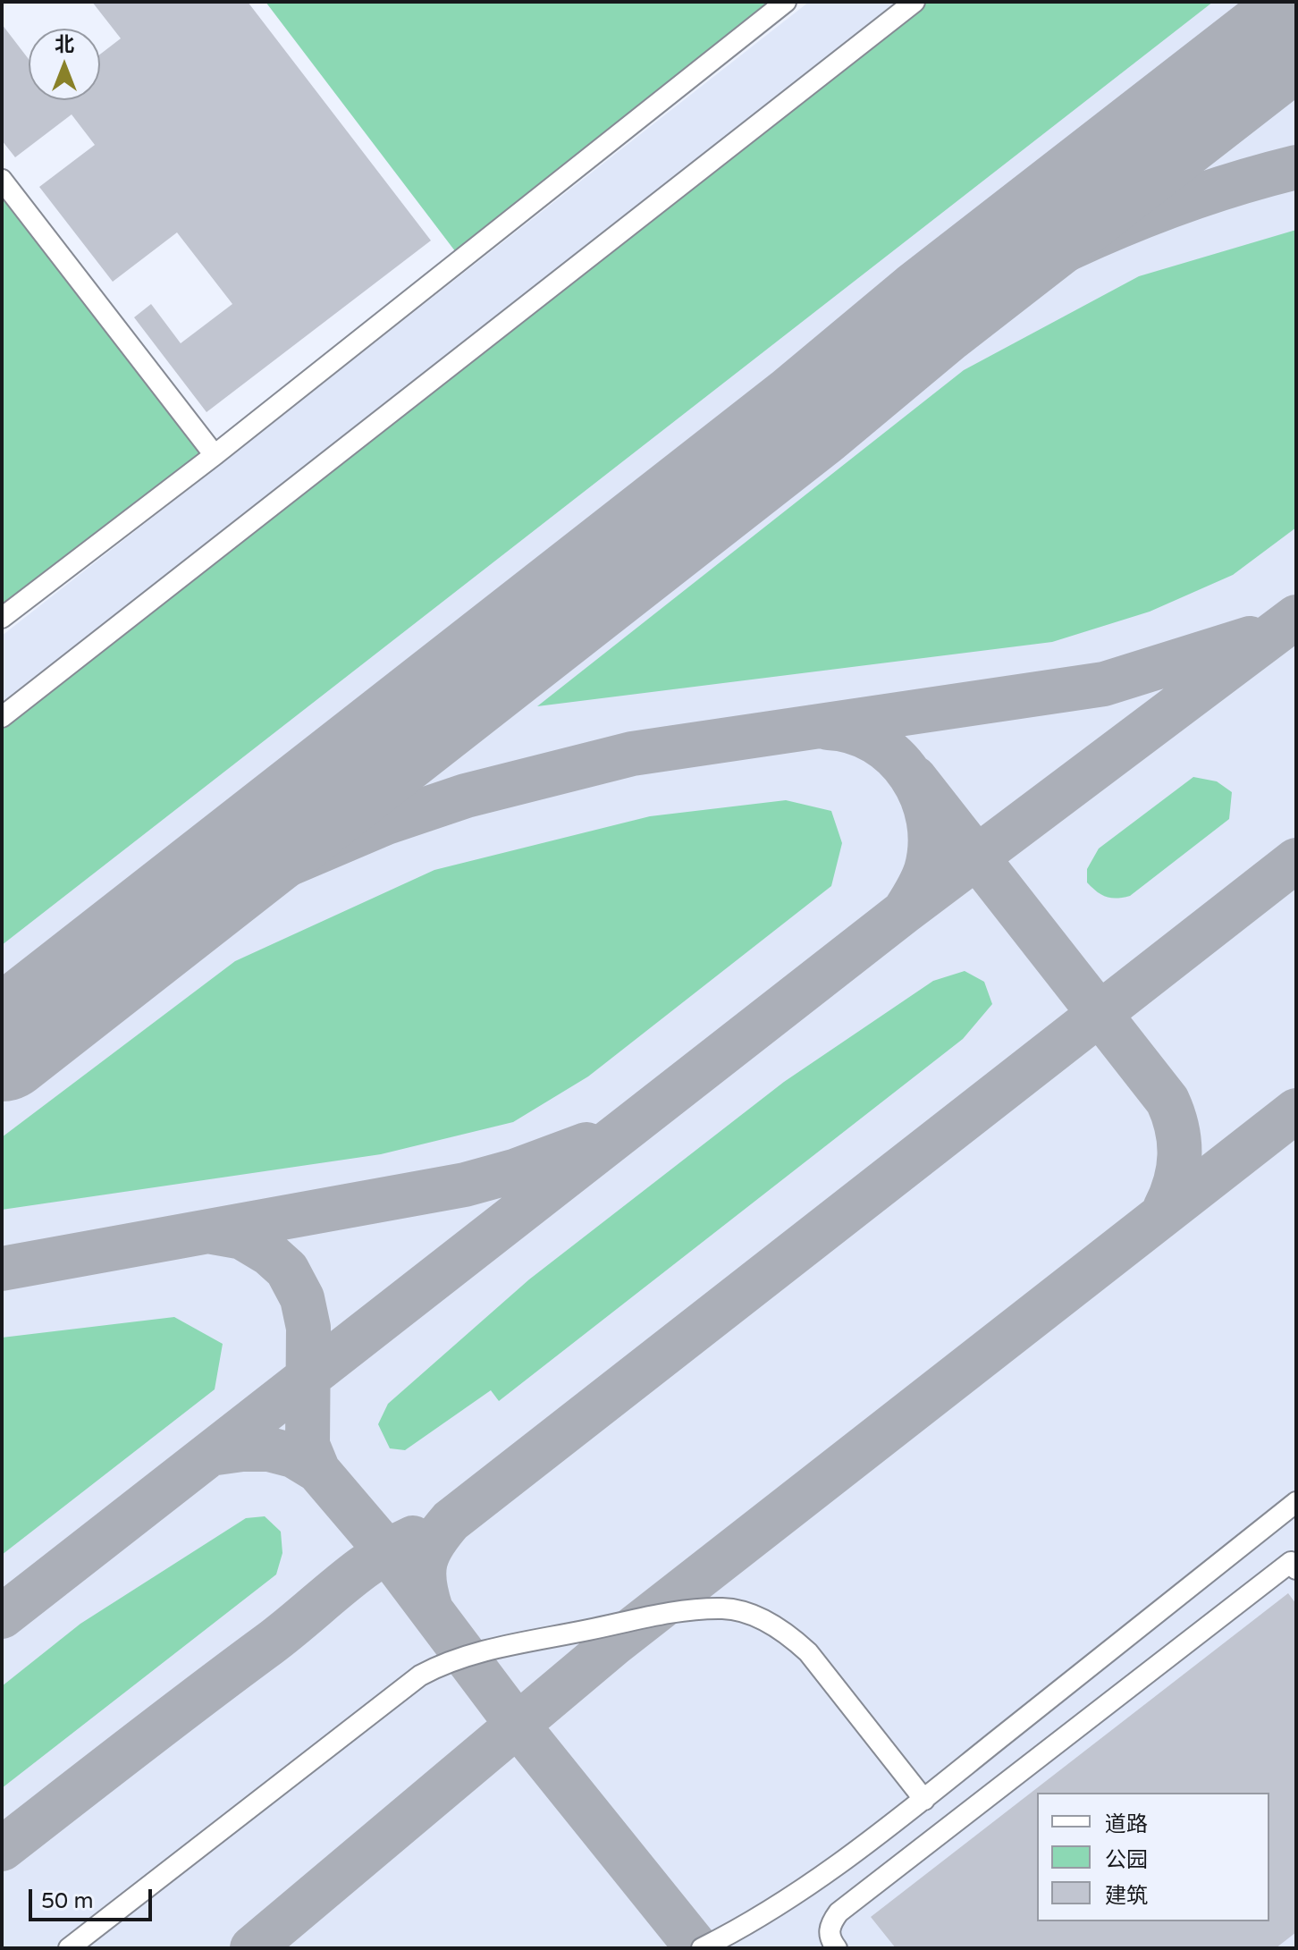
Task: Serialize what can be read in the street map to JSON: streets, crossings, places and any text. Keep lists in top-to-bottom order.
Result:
{
  "legend": ["道路", "公园", "建筑"],
  "scale_bar": "50 m",
  "north": "top"
}
